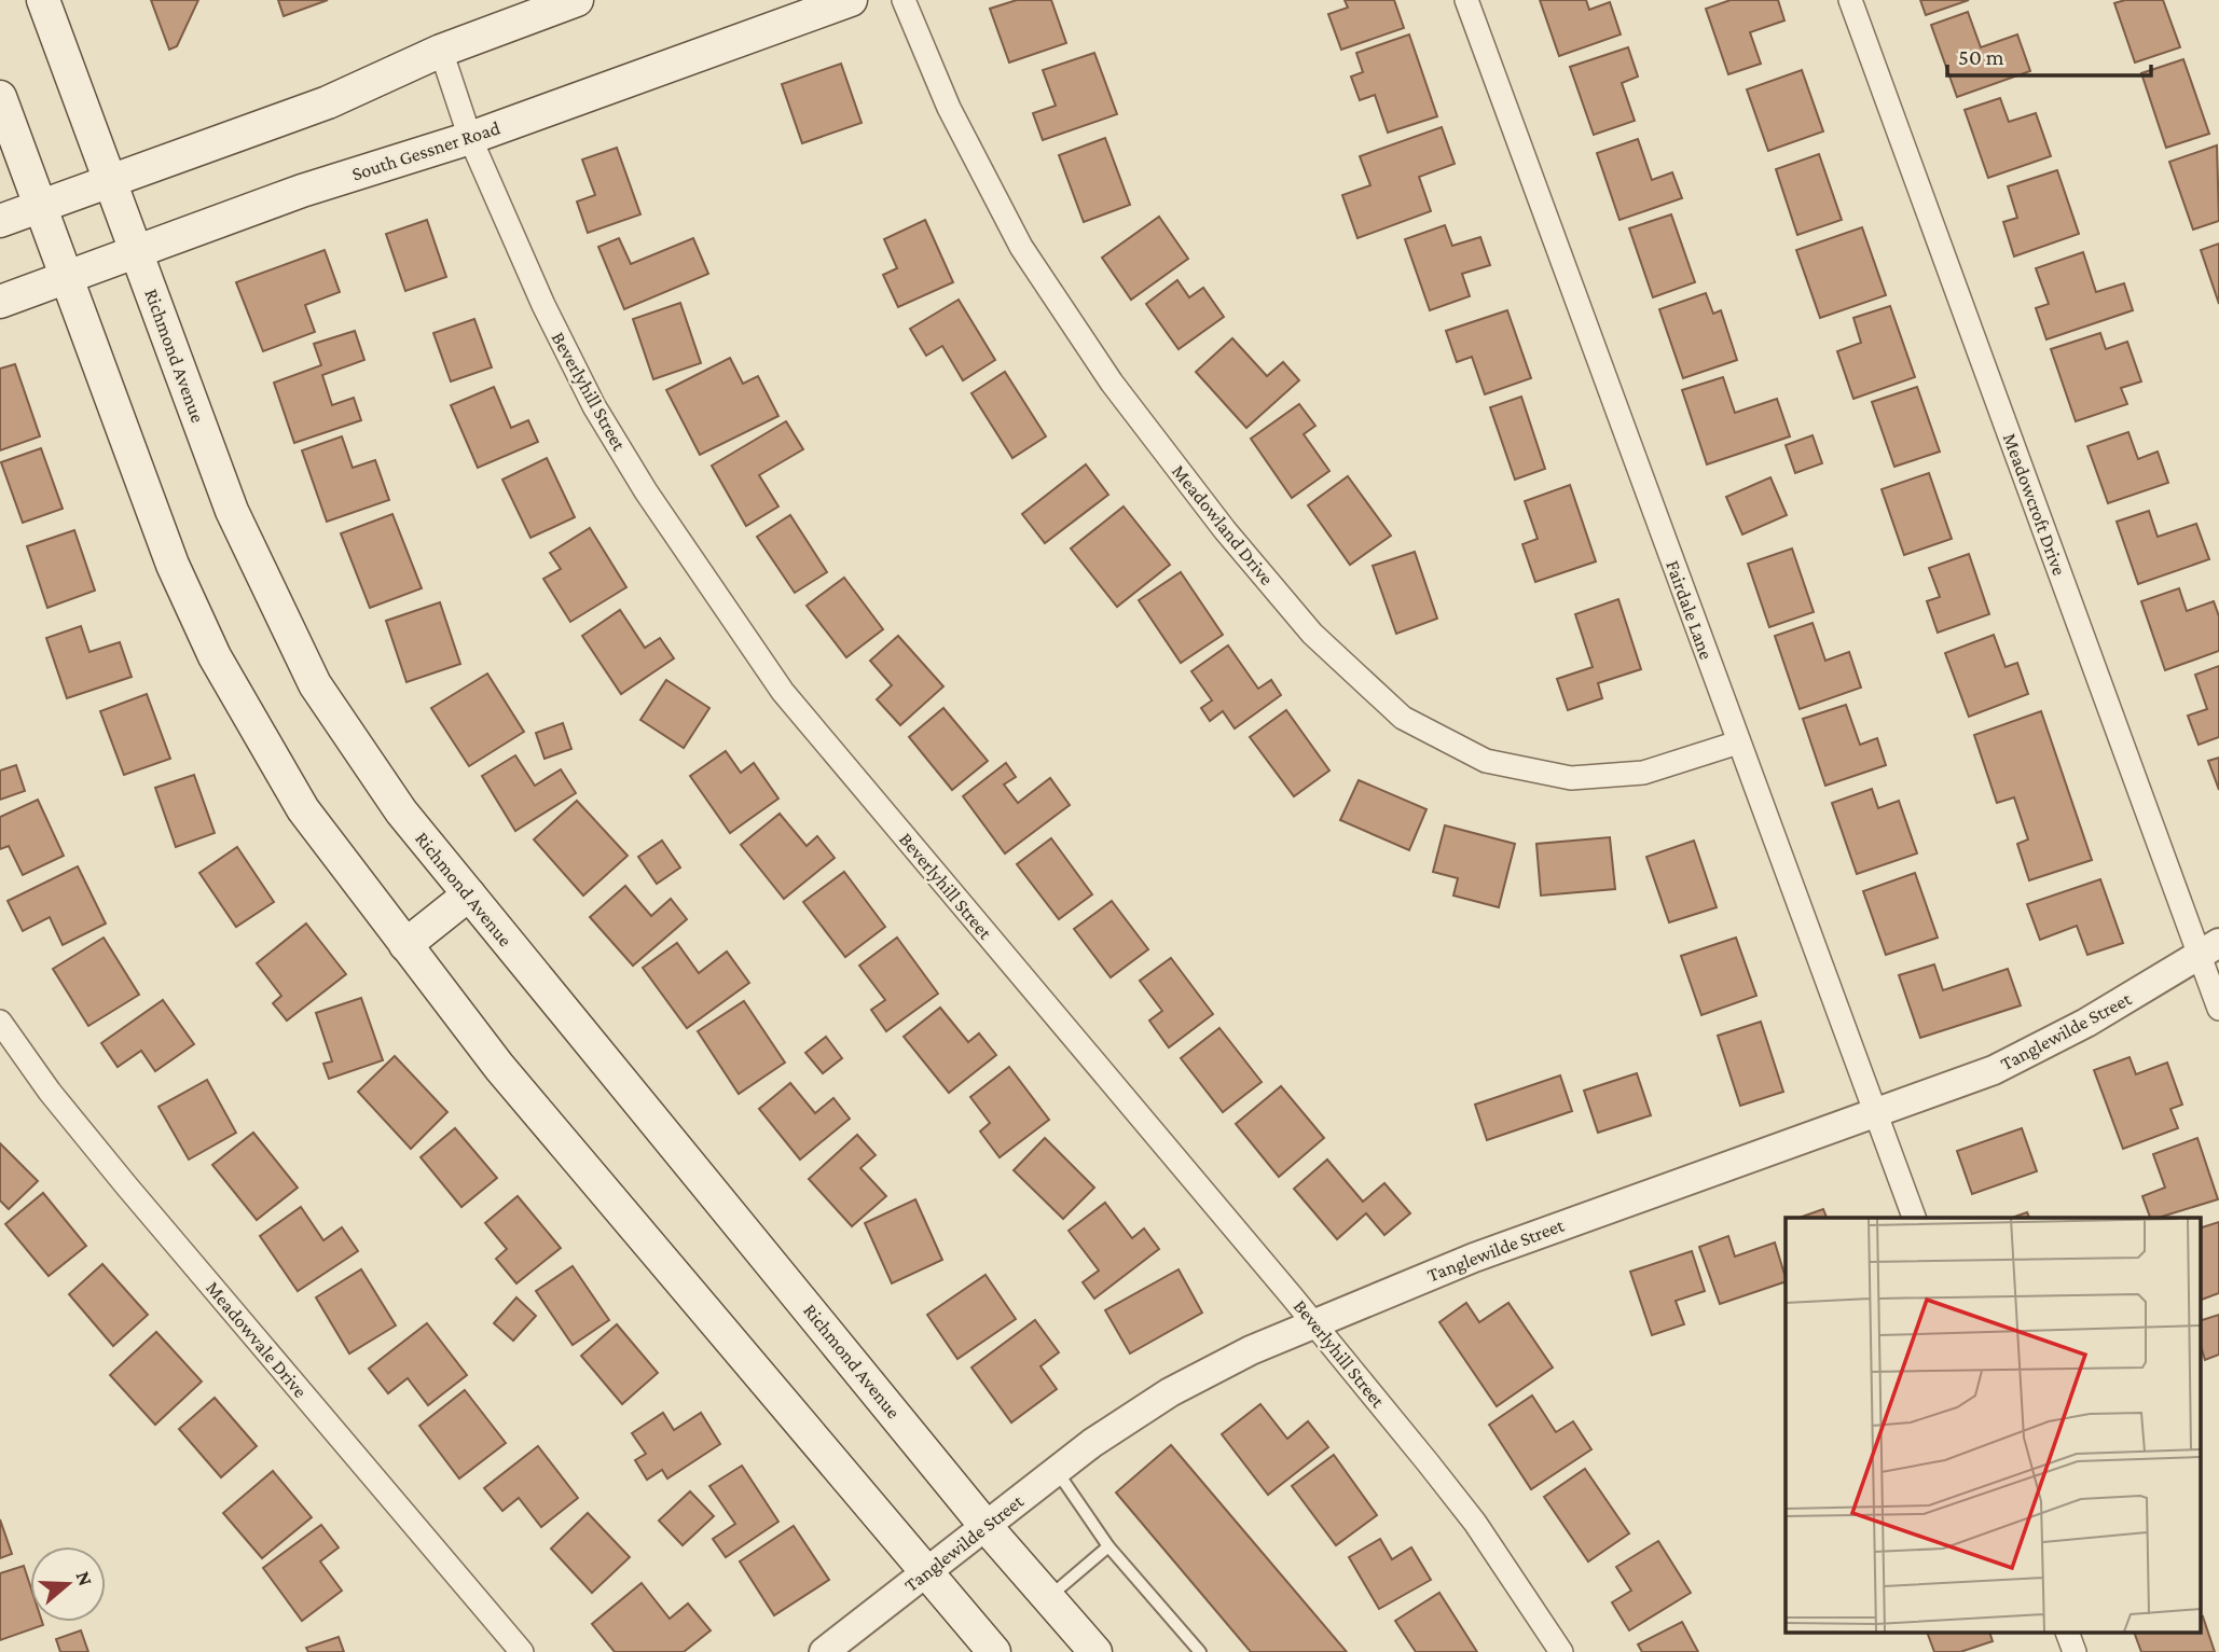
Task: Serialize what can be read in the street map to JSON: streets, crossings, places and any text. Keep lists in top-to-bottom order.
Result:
{
  "streets": {
    "main road": ["South Gessner Road", "Richmond Avenue"],
    "street": [
      "Beverlyhill Street",
      "Meadowcroft Drive",
      "Meadowland Drive",
      "Fairdale Lane",
      "Tanglewilde Street",
      "Meadowvale Drive"
    ]
  },
  "crossings": [
    ["South Gessner Road", "Richmond Avenue"],
    ["South Gessner Road", "Beverlyhill Street"],
    ["Richmond Avenue", "Tanglewilde Street"],
    ["Beverlyhill Street", "Tanglewilde Street"],
    ["Meadowcroft Drive", "Tanglewilde Street"],
    ["Meadowland Drive", "Fairdale Lane"],
    ["Fairdale Lane", "Tanglewilde Street"]
  ],
  "scale_bar": "50 m",
  "north": "right"
}
